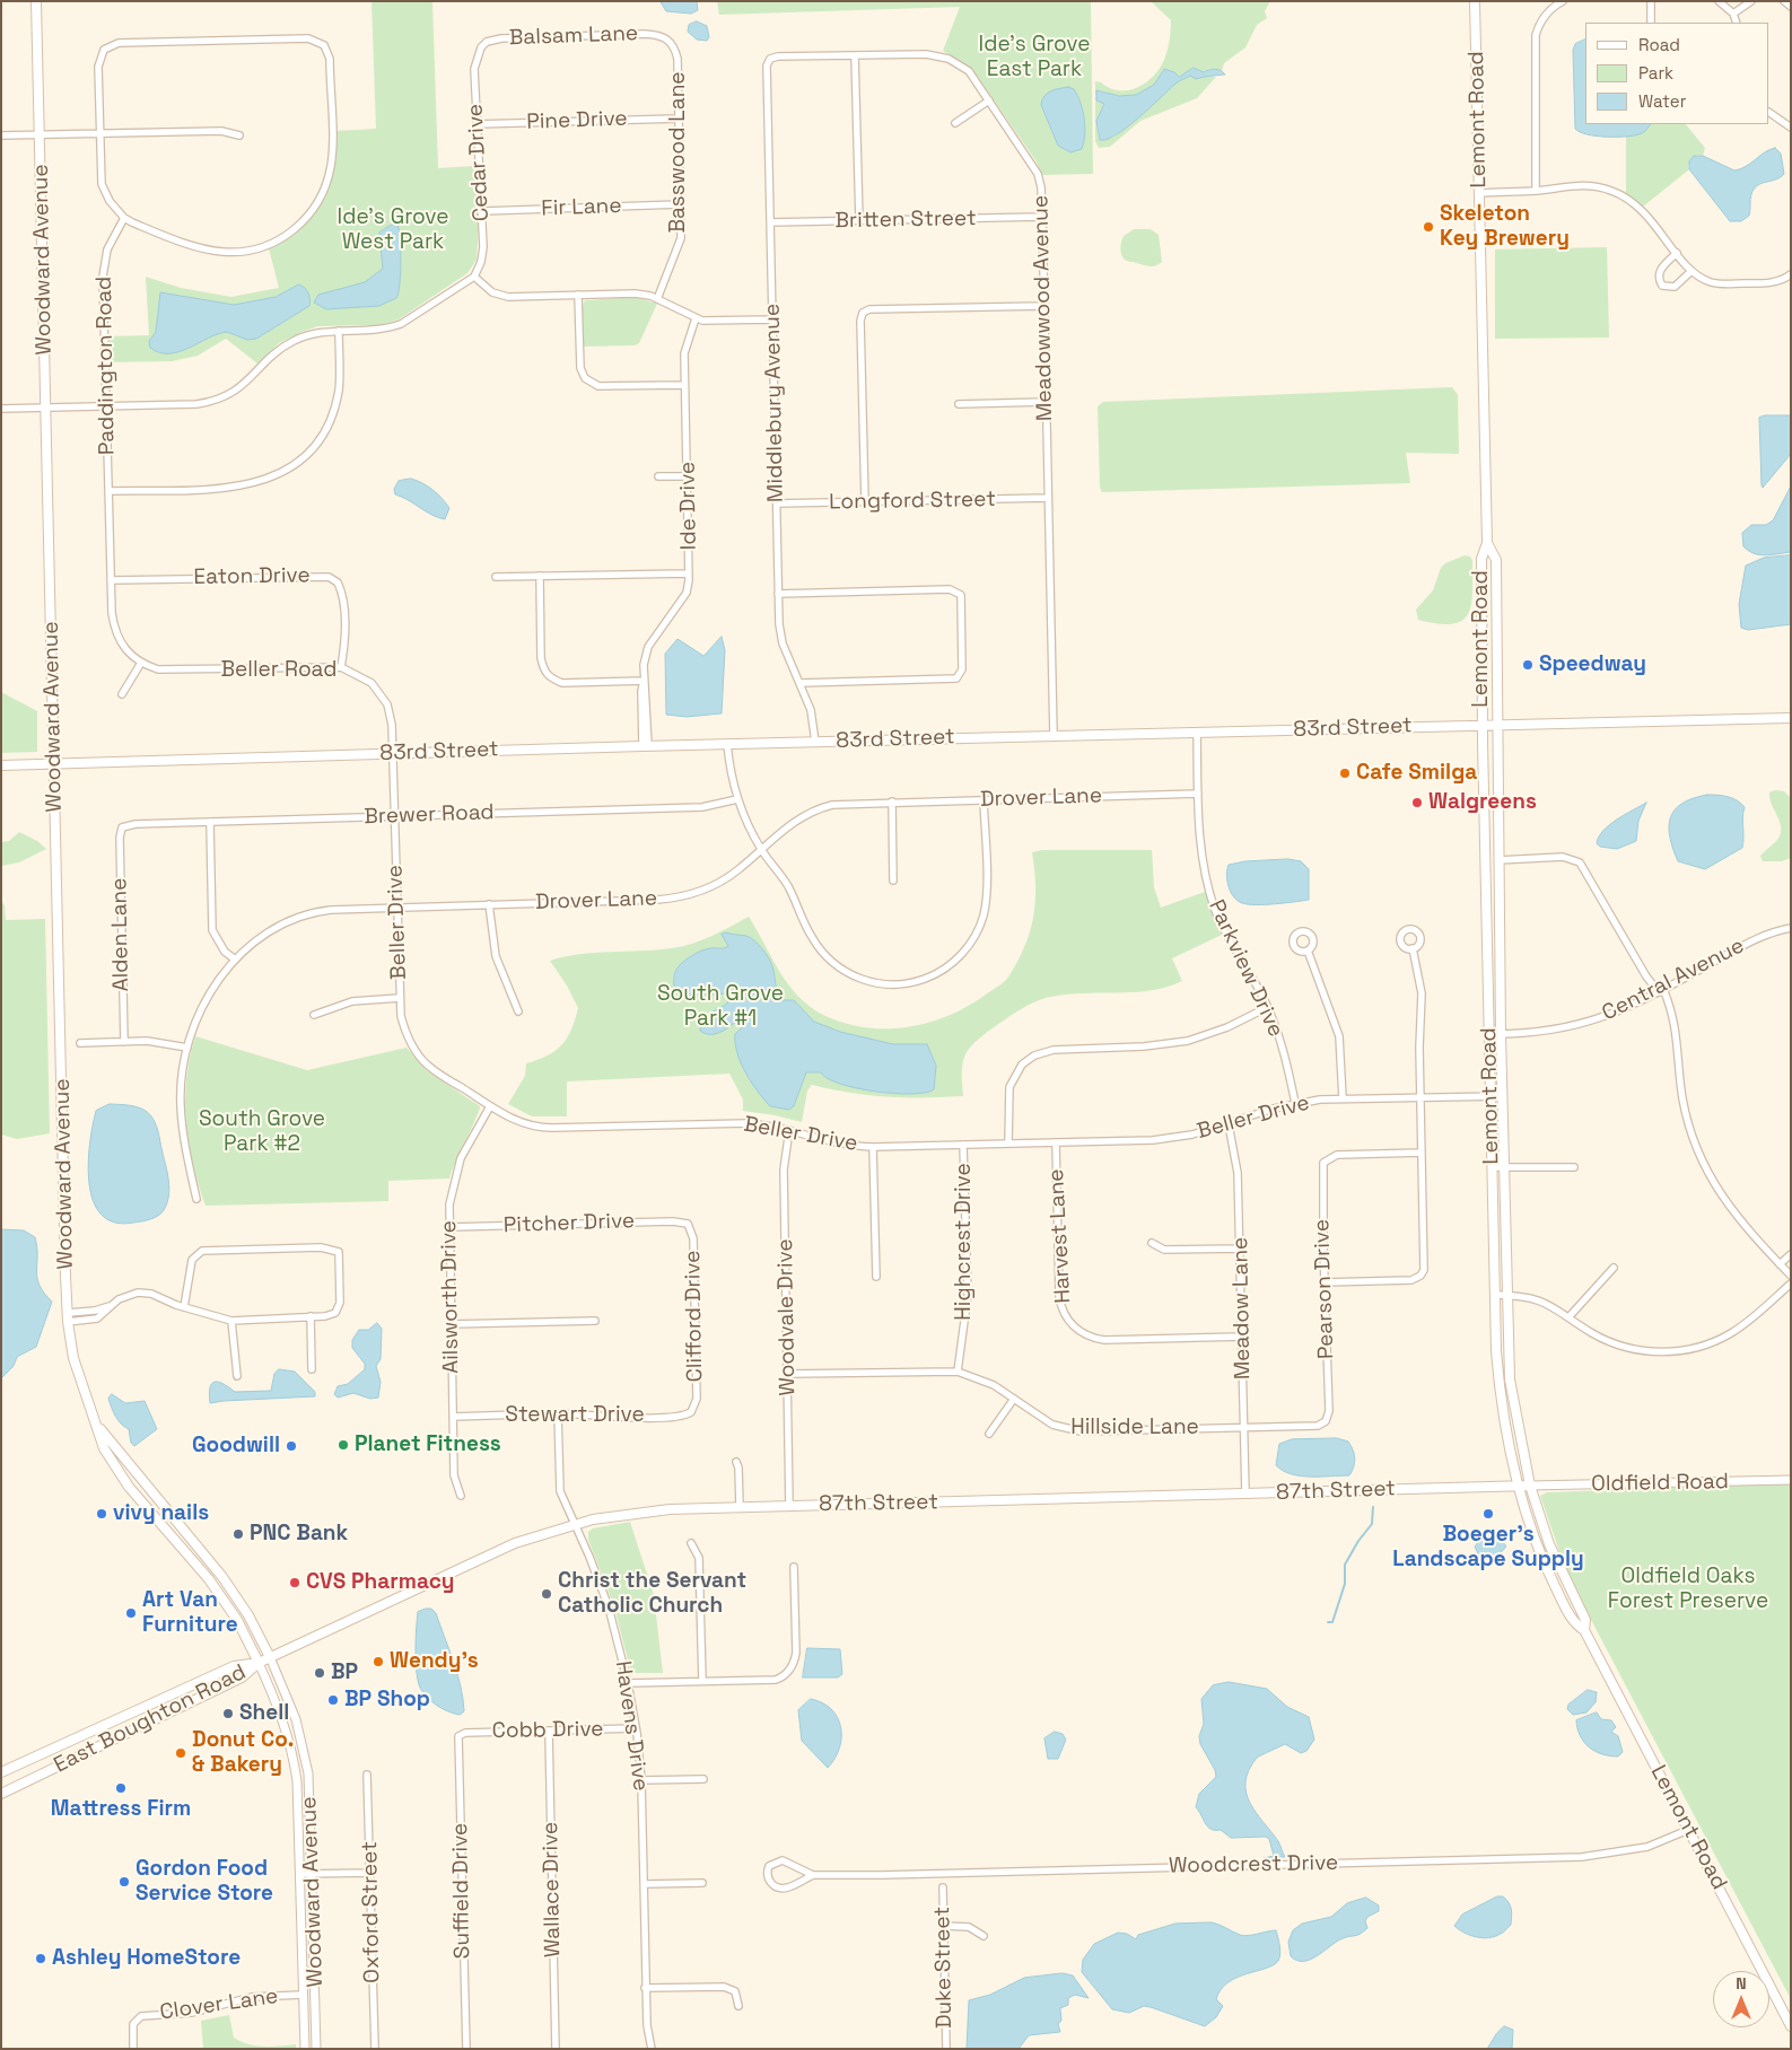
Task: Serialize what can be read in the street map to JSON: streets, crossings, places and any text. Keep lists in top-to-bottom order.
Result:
{
  "streets": {
    "main road": [
      "Lemont Road",
      "Woodward Avenue",
      "83rd Street",
      "87th Street",
      "East Boughton Road"
    ],
    "street": [
      "Balsam Lane",
      "Pine Drive",
      "Basswood Lane",
      "Cedar Drive",
      "Fir Lane",
      "Britten Street",
      "Meadowwood Avenue",
      "Paddington Road",
      "Middlebury Avenue",
      "Longford Street",
      "Ide Drive",
      "Eaton Drive",
      "Beller Road",
      "Drover Lane",
      "Brewer Road",
      "Beller Drive",
      "Alden Lane",
      "Parkview Drive",
      "Central Avenue",
      "Pitcher Drive",
      "Harvest Lane",
      "Highcrest Drive",
      "Pearson Drive",
      "Ailsworth Drive",
      "Meadow Lane",
      "Clifford Drive",
      "Woodvale Drive",
      "Stewart Drive",
      "Hillside Lane",
      "Oldfield Road",
      "Havens Drive",
      "Cobb Drive",
      "Woodcrest Drive",
      "Wallace Drive",
      "Suffield Drive",
      "Oxford Street",
      "Duke Street",
      "Clover Lane"
    ]
  },
  "crossings": [
    ["Balsam Lane", "Basswood Lane"],
    ["Balsam Lane", "Cedar Drive"],
    ["Lemont Road", "83rd Street"],
    ["Lemont Road", "Beller Drive"],
    ["Lemont Road", "Central Avenue"],
    ["Lemont Road", "Oldfield Road"],
    ["Lemont Road", "87th Street"],
    ["Lemont Road", "Woodcrest Drive"],
    ["Pine Drive", "Basswood Lane"],
    ["Pine Drive", "Cedar Drive"],
    ["Basswood Lane", "Fir Lane"],
    ["Cedar Drive", "Fir Lane"],
    ["Britten Street", "Meadowwood Avenue"],
    ["Britten Street", "Middlebury Avenue"],
    ["Woodward Avenue", "83rd Street"],
    ["Woodward Avenue", "87th Street"],
    ["Woodward Avenue", "East Boughton Road"],
    ["Woodward Avenue", "Clover Lane"],
    ["Meadowwood Avenue", "Middlebury Avenue"],
    ["Meadowwood Avenue", "Longford Street"],
    ["Meadowwood Avenue", "83rd Street"],
    ["Paddington Road", "Eaton Drive"],
    ["Paddington Road", "Beller Road"],
    ["Middlebury Avenue", "Longford Street"],
    ["Middlebury Avenue", "83rd Street"],
    ["Ide Drive", "83rd Street"],
    ["Eaton Drive", "Beller Road"],
    ["Beller Road", "83rd Street"],
    ["Beller Road", "Beller Drive"],
    ["83rd Street", "Beller Drive"],
    ["83rd Street", "Parkview Drive"],
    ["Drover Lane", "Beller Drive"],
    ["Drover Lane", "Parkview Drive"],
    ["Brewer Road", "Beller Drive"],
    ["Brewer Road", "Alden Lane"],
    ["Beller Drive", "Parkview Drive"],
    ["Beller Drive", "Harvest Lane"],
    ["Beller Drive", "Highcrest Drive"],
    ["Beller Drive", "Ailsworth Drive"],
    ["Beller Drive", "Meadow Lane"],
    ["Beller Drive", "Woodvale Drive"],
    ["Pitcher Drive", "Ailsworth Drive"],
    ["Pitcher Drive", "Clifford Drive"],
    ["Harvest Lane", "Meadow Lane"],
    ["Highcrest Drive", "Hillside Lane"],
    ["Pearson Drive", "Hillside Lane"],
    ["Ailsworth Drive", "Stewart Drive"],
    ["Meadow Lane", "Hillside Lane"],
    ["Meadow Lane", "87th Street"],
    ["Clifford Drive", "Stewart Drive"],
    ["Woodvale Drive", "Hillside Lane"],
    ["Woodvale Drive", "87th Street"],
    ["Stewart Drive", "Havens Drive"],
    ["Oldfield Road", "87th Street"],
    ["87th Street", "East Boughton Road"],
    ["87th Street", "Havens Drive"],
    ["Havens Drive", "Cobb Drive"],
    ["Cobb Drive", "Wallace Drive"],
    ["Cobb Drive", "Suffield Drive"]
  ],
  "parks": [
    "Ide's Grove East Park",
    "Ide's Grove West Park",
    "South Grove Park #1",
    "South Grove Park #2",
    "Oldfield Oaks Forest Preserve"
  ],
  "places": [
    "Skeleton Key Brewery",
    "Speedway",
    "Cafe Smilga",
    "Walgreens",
    "Planet Fitness",
    "Goodwill",
    "vivy nails",
    "Boeger's Landscape Supply",
    "PNC Bank",
    "CVS Pharmacy",
    "Christ the Servant Catholic Church",
    "Art Van Furniture",
    "Wendy's",
    "BP",
    "BP Shop",
    "Shell",
    "Donut Co. & Bakery",
    "Mattress Firm",
    "Gordon Food Service Store",
    "Ashley HomeStore"
  ],
  "legend": ["Road", "Park", "Water"],
  "north": "top"
}
